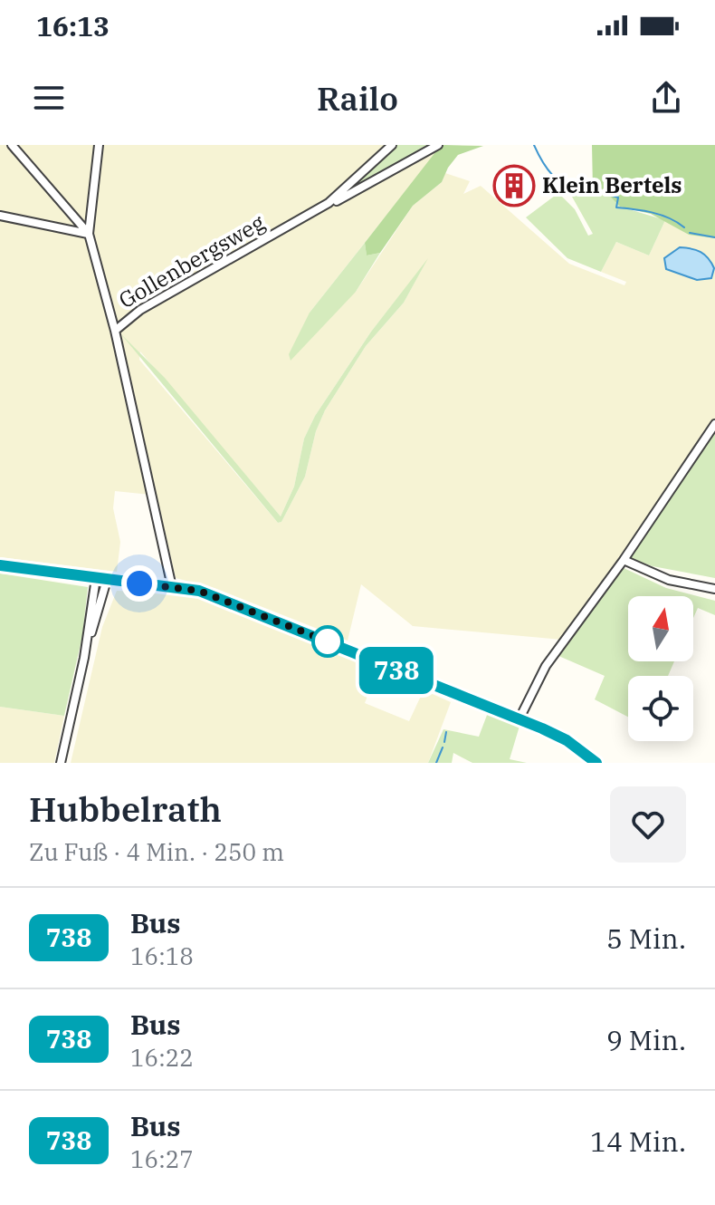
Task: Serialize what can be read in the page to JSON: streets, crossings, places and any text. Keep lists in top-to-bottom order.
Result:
{
  "streets": {
    "street": ["Gollenbergsweg"]
  },
  "places": {
    "building": ["Klein Bertels"]
  },
  "lines": ["bus line 738"],
  "north": "top",
  "page": {
    "status": "16:13",
    "header": "Railo",
    "on_map": "738",
    "heading": ["Hubbelrath", "Zu Fuß · 4 Min. · 250 m"],
    "list": [
      {
        "mark": "738",
        "name": "Bus",
        "note": "16:18",
        "value": "5 Min."
      },
      {
        "mark": "738",
        "name": "Bus",
        "note": "16:22",
        "value": "9 Min."
      },
      {
        "mark": "738",
        "name": "Bus",
        "note": "16:27",
        "value": "14 Min."
      }
    ]
  }
}
